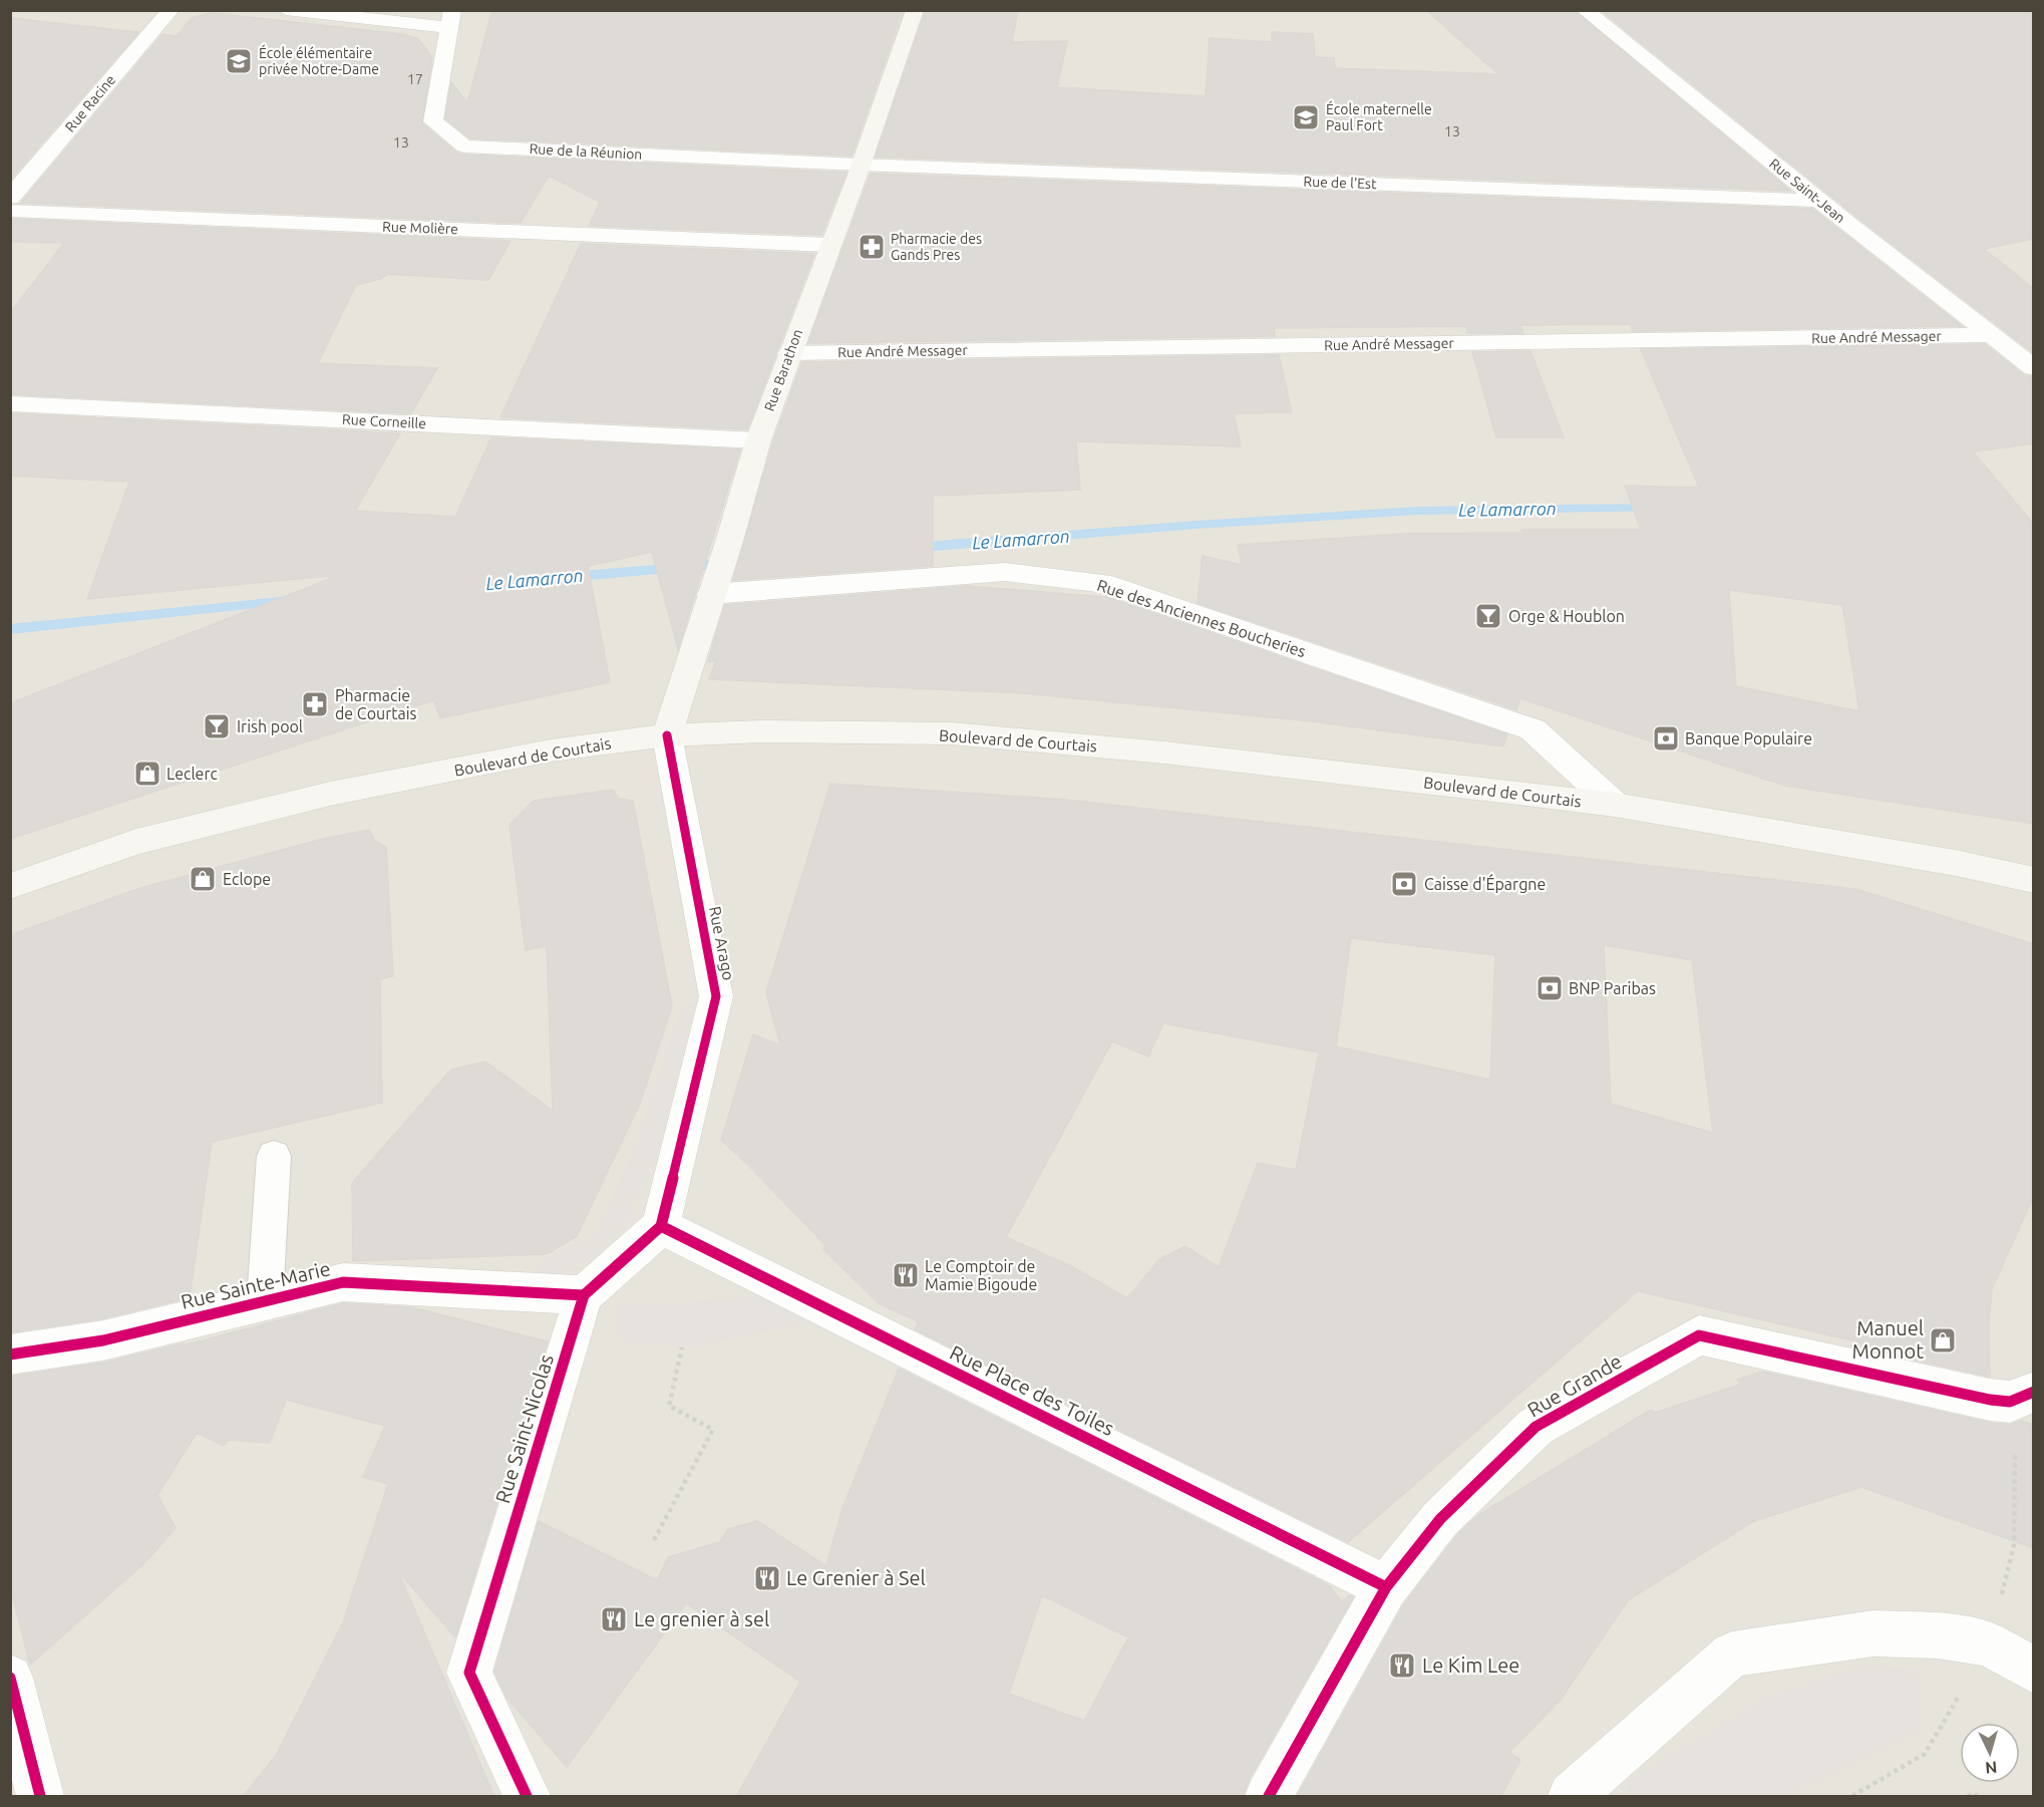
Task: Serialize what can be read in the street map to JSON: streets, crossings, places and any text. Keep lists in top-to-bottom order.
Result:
{
  "streets": {
    "main road": ["Rue Barathon", "Boulevard de Courtais"],
    "street": [
      "Rue Racine",
      "Rue de la Réunion",
      "Rue de l'Est",
      "Rue Saint-Jean",
      "Rue Molière",
      "Rue André Messager",
      "Rue Corneille",
      "Rue des Anciennes Boucheries",
      "Rue Arago",
      "Rue Sainte-Marie",
      "Rue Grande",
      "Rue Place des Toiles",
      "Rue Saint-Nicolas"
    ]
  },
  "crossings": [
    ["Rue de la Réunion", "Rue de l'Est"],
    ["Rue de la Réunion", "Rue Barathon"],
    ["Rue de l'Est", "Rue Saint-Jean"],
    ["Rue de l'Est", "Rue Barathon"],
    ["Rue Saint-Jean", "Rue André Messager"],
    ["Rue Molière", "Rue Barathon"],
    ["Rue André Messager", "Rue Barathon"],
    ["Rue Barathon", "Rue Corneille"],
    ["Rue Barathon", "Rue des Anciennes Boucheries"],
    ["Rue Barathon", "Boulevard de Courtais"],
    ["Rue Barathon", "Rue Arago"],
    ["Rue des Anciennes Boucheries", "Boulevard de Courtais"],
    ["Boulevard de Courtais", "Rue Arago"],
    ["Rue Arago", "Rue Place des Toiles"],
    ["Rue Sainte-Marie", "Rue Saint-Nicolas"],
    ["Rue Grande", "Rue Place des Toiles"]
  ],
  "water": ["Le Lamarron"],
  "places": {
    "school or university": ["École élémentaire privée Notre-Dame", "École maternelle Paul Fort"],
    "pharmacy": ["Pharmacie des Gands Pres", "Pharmacie de Courtais"],
    "bar": ["Orge & Houblon", "Irish pool"],
    "bank": ["Banque Populaire", "Caisse d'Épargne", "BNP Paribas"],
    "shop": ["Leclerc", "Eclope", "Manuel Monnot"],
    "restaurant": [
      "Le Comptoir de Mamie Bigoude",
      "Le Grenier à Sel",
      "Le grenier à sel",
      "Le Kim Lee"
    ]
  },
  "house_numbers": ["17", "13", "13"],
  "north": "bottom"
}
